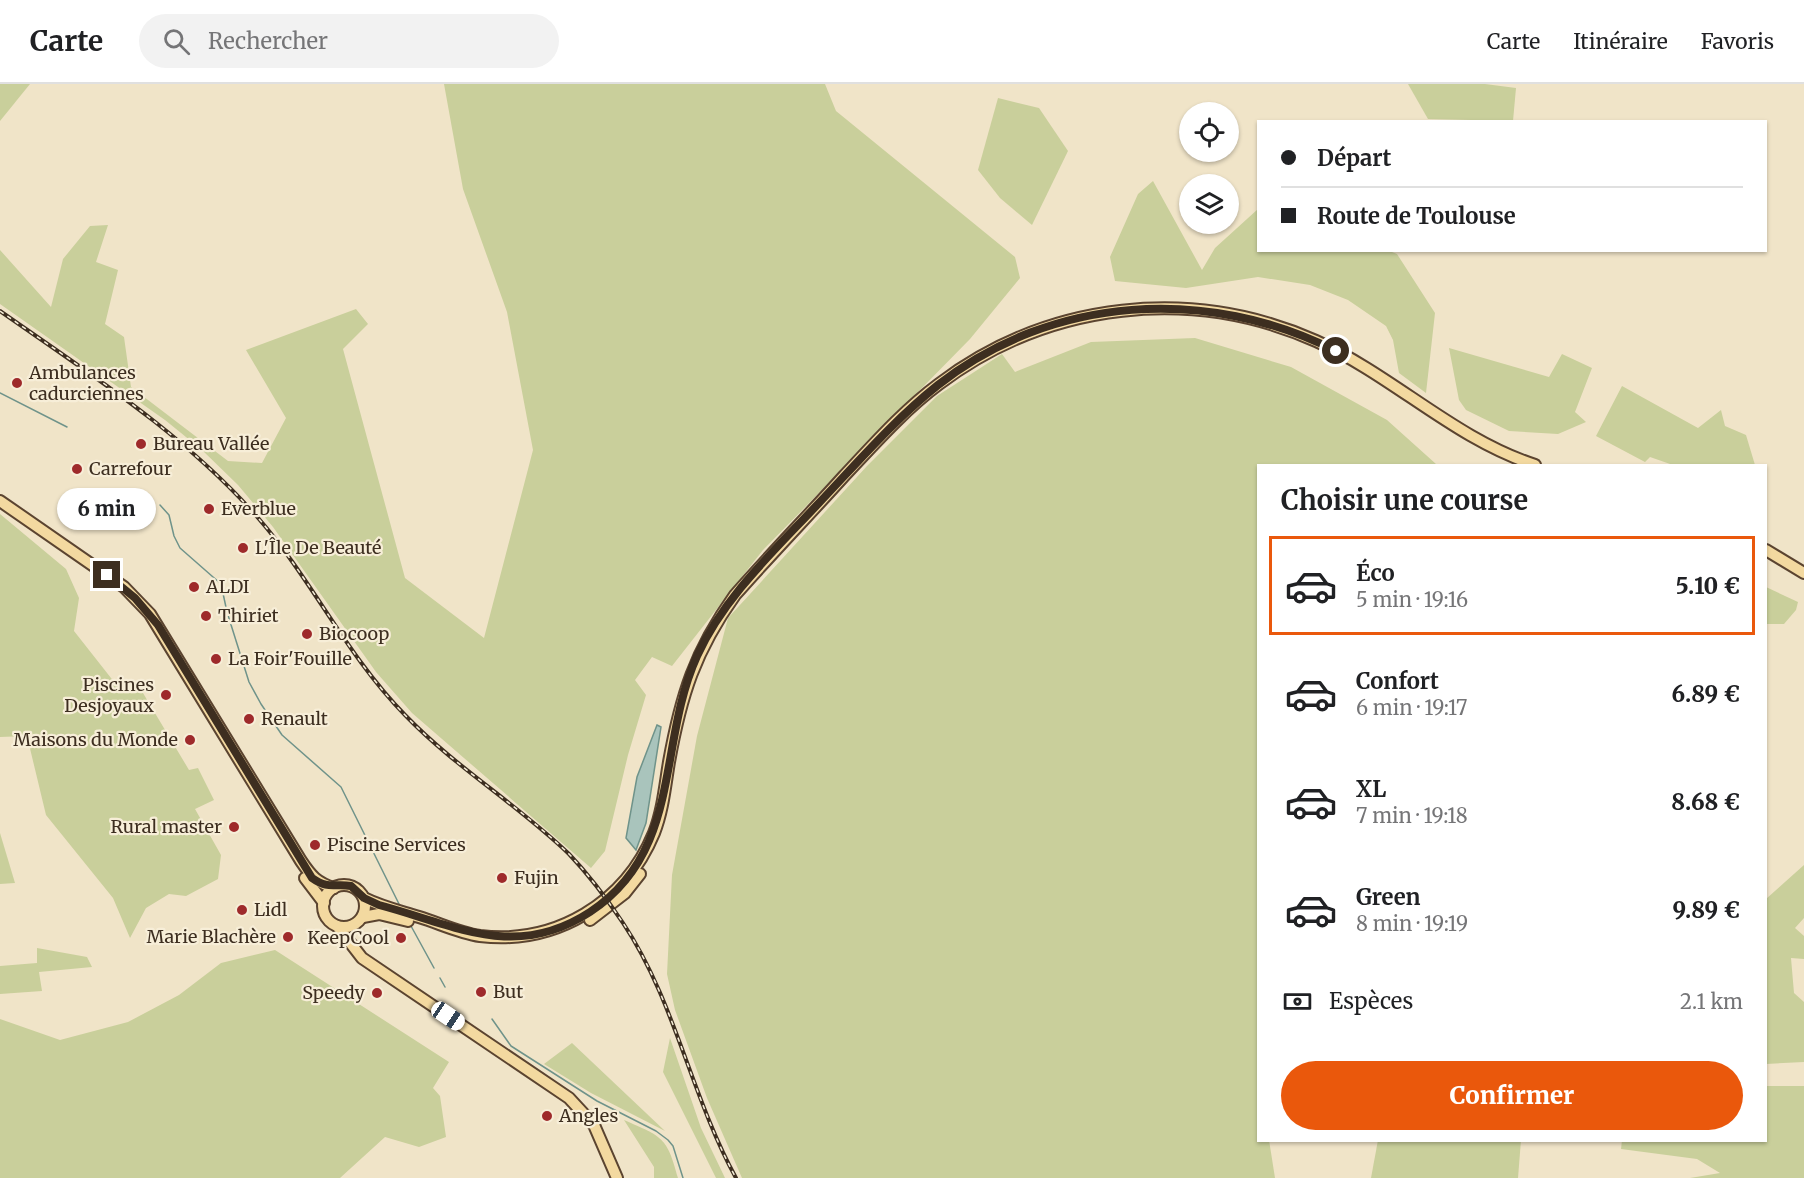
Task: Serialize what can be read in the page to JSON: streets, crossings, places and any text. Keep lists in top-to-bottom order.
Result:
{
  "places": [
    "Ambulances cadurciennes",
    "Bureau Vallée",
    "Carrefour",
    "Everblue",
    "L'Île De Beauté",
    "ALDI",
    "Thiriet",
    "Biocoop",
    "La Foir'Fouille",
    "Piscines Desjoyaux",
    "Renault",
    "Maisons du Monde",
    "Rural master",
    "Piscine Services",
    "Fujin",
    "Lidl",
    "Marie Blachère",
    "KeepCool",
    "But",
    "Speedy",
    "Angles"
  ],
  "page": {
    "header": "Carte",
    "search": "Rechercher",
    "nav": ["Carte", "Itinéraire", "Favoris"],
    "banner": ["Départ", "Route de Toulouse"],
    "heading": "Choisir une course",
    "bubble": "6 min",
    "list": [
      {
        "name": "Éco",
        "note": "5 min · 19:16",
        "value": "5.10 €"
      },
      {
        "name": "Confort",
        "note": "6 min · 19:17",
        "value": "6.89 €"
      },
      {
        "name": "XL",
        "note": "7 min · 19:18",
        "value": "8.68 €"
      },
      {
        "name": "Green",
        "note": "8 min · 19:19",
        "value": "9.89 €"
      }
    ],
    "pay": ["Espèces", "2.1 km"],
    "buttons": "Confirmer"
  }
}
